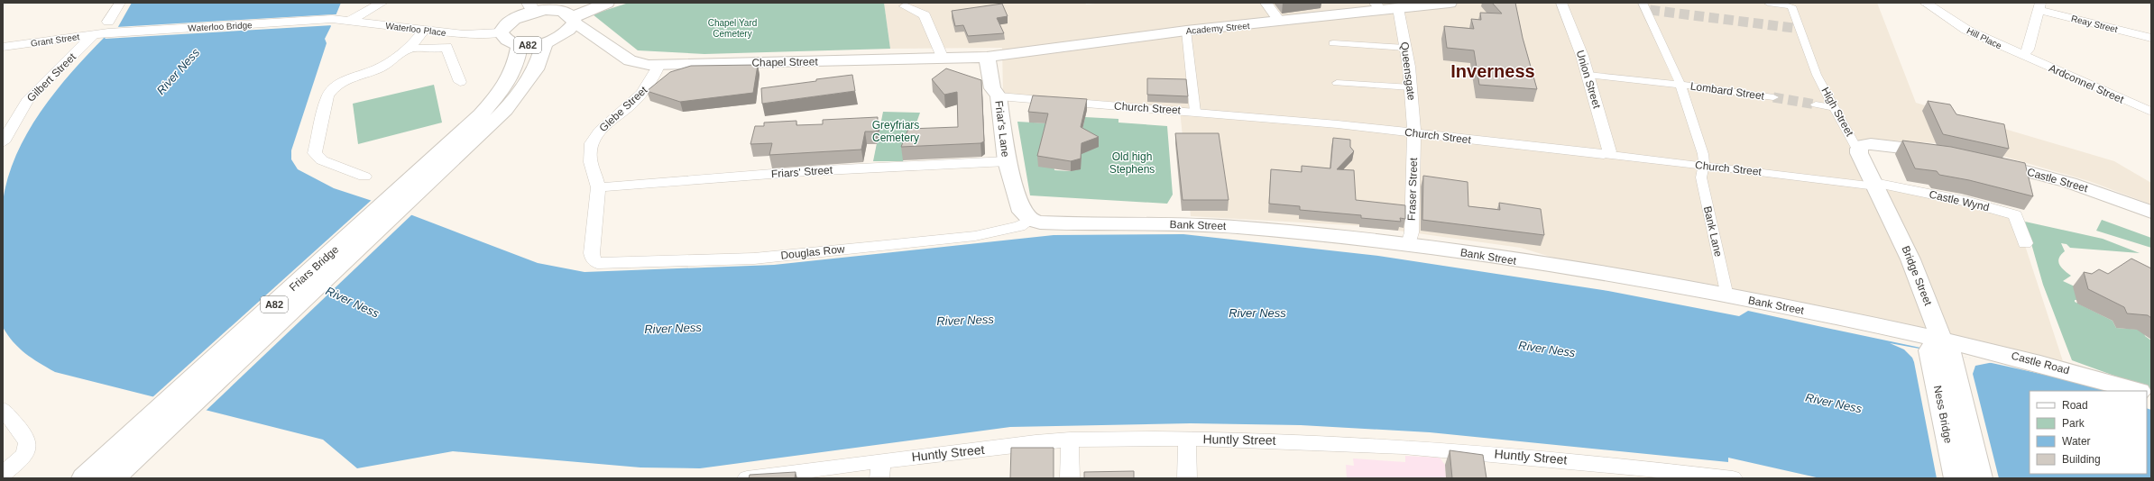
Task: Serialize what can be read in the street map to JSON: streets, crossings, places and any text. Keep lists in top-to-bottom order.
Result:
{
  "streets": {
    "main road": [
      "Academy Street",
      "A82",
      "Chapel Street",
      "High Street",
      "Friar's Lane",
      "Castle Street",
      "Bank Street",
      "Friars Bridge",
      "Bridge Street",
      "Castle Road",
      "Ness Bridge"
    ],
    "street": [
      "Reay Street",
      "Waterloo Bridge",
      "Waterloo Place",
      "Hill Place",
      "Grant Street",
      "Queensgate",
      "Gilbert Street",
      "Union Street",
      "Ardconnel Street",
      "Lombard Street",
      "Church Street",
      "Glebe Street",
      "Friars' Street",
      "Fraser Street",
      "Castle Wynd",
      "Bank Lane",
      "Douglas Row",
      "Huntly Street"
    ]
  },
  "crossings": [
    ["Waterloo Bridge", "Waterloo Place"],
    ["Waterloo Bridge", "Grant Street"],
    ["Academy Street", "Chapel Street"],
    ["Academy Street", "Queensgate"],
    ["Academy Street", "Friar's Lane"],
    ["Waterloo Place", "A82"],
    ["Hill Place", "Ardconnel Street"],
    ["Grant Street", "Gilbert Street"],
    ["A82", "Chapel Street"],
    ["A82", "Friars Bridge"],
    ["Chapel Street", "Glebe Street"],
    ["Chapel Street", "Friar's Lane"],
    ["Queensgate", "Church Street"],
    ["Queensgate", "Fraser Street"],
    ["Union Street", "Lombard Street"],
    ["Union Street", "Church Street"],
    ["Lombard Street", "Bank Lane"],
    ["Church Street", "High Street"],
    ["Church Street", "Friar's Lane"],
    ["Church Street", "Fraser Street"],
    ["Church Street", "Castle Wynd"],
    ["Church Street", "Bank Lane"],
    ["Glebe Street", "Friars' Street"],
    ["Glebe Street", "Douglas Row"],
    ["High Street", "Castle Wynd"],
    ["High Street", "Bridge Street"],
    ["Friar's Lane", "Friars' Street"],
    ["Friar's Lane", "Bank Street"],
    ["Friar's Lane", "Douglas Row"],
    ["Fraser Street", "Bank Street"],
    ["Bank Street", "Bank Lane"],
    ["Bank Street", "Douglas Row"],
    ["Bank Street", "Bridge Street"],
    ["Bank Street", "Castle Road"],
    ["Bank Street", "Ness Bridge"],
    ["Bridge Street", "Castle Road"],
    ["Bridge Street", "Ness Bridge"],
    ["Castle Road", "Ness Bridge"]
  ],
  "districts": ["Inverness"],
  "water": ["River Ness"],
  "parks": ["Chapel Yard Cemetery", "Greyfriars Cemetery", "Old high Stephens"],
  "legend": [
    "Road",
    "Park",
    "Water",
    "Building"
  ]
}
